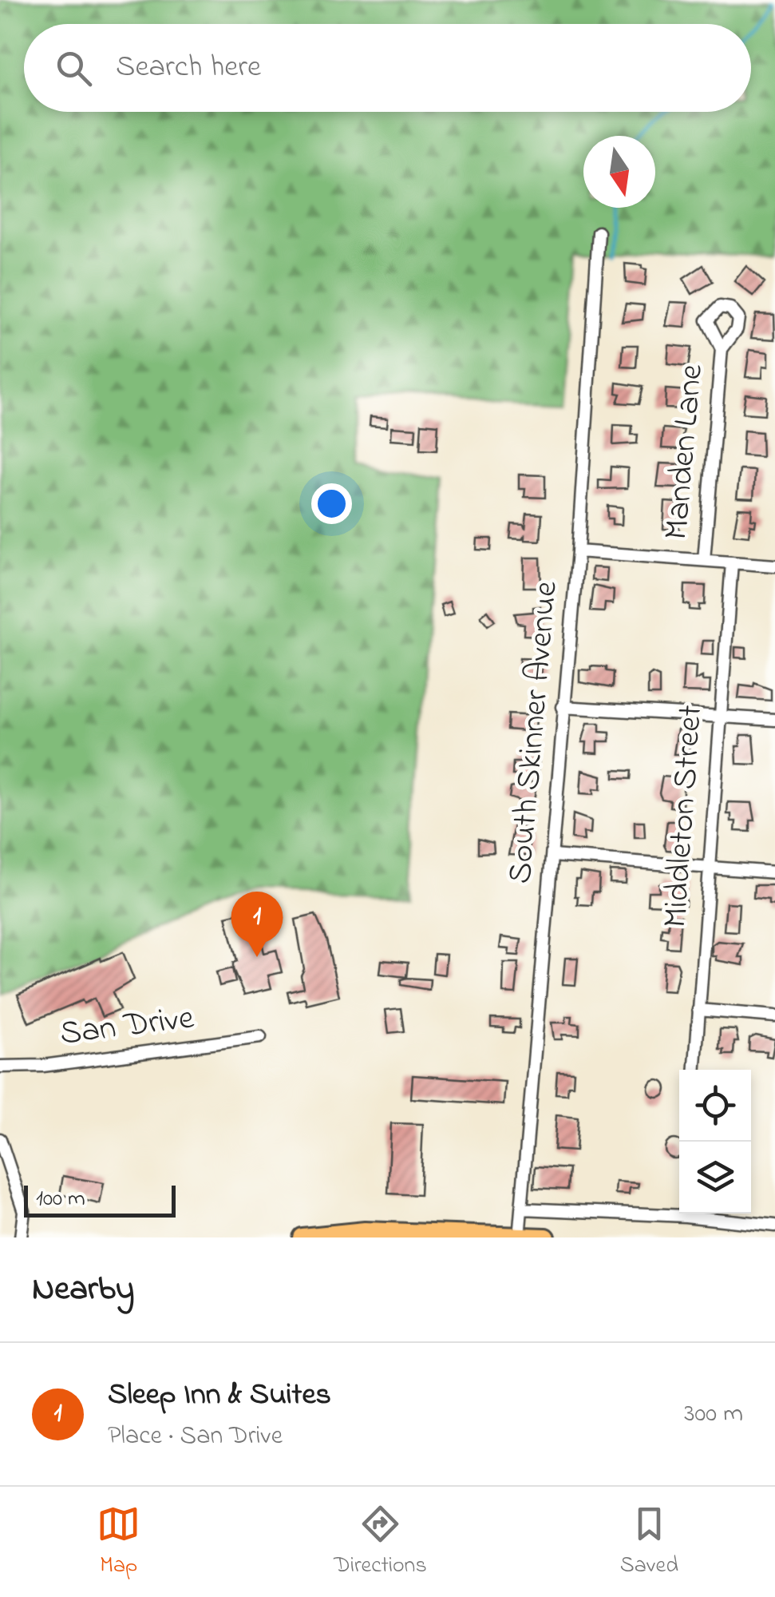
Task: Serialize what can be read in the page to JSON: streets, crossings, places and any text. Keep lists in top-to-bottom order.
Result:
{
  "streets": {
    "street": [
      "Manden Lane",
      "South Skinner Avenue",
      "Middleton Street",
      "San Drive"
    ]
  },
  "scale_bar": "100 m",
  "north": "bottom",
  "page": {
    "search": "Search here",
    "pins": "1",
    "scale": "100 m",
    "heading": "Nearby",
    "list": [
      {
        "mark": "1",
        "name": "Sleep Inn & Suites",
        "note": "Place · San Drive",
        "value": "300 m"
      }
    ],
    "nav": ["Map", "Directions", "Saved"]
  }
}
